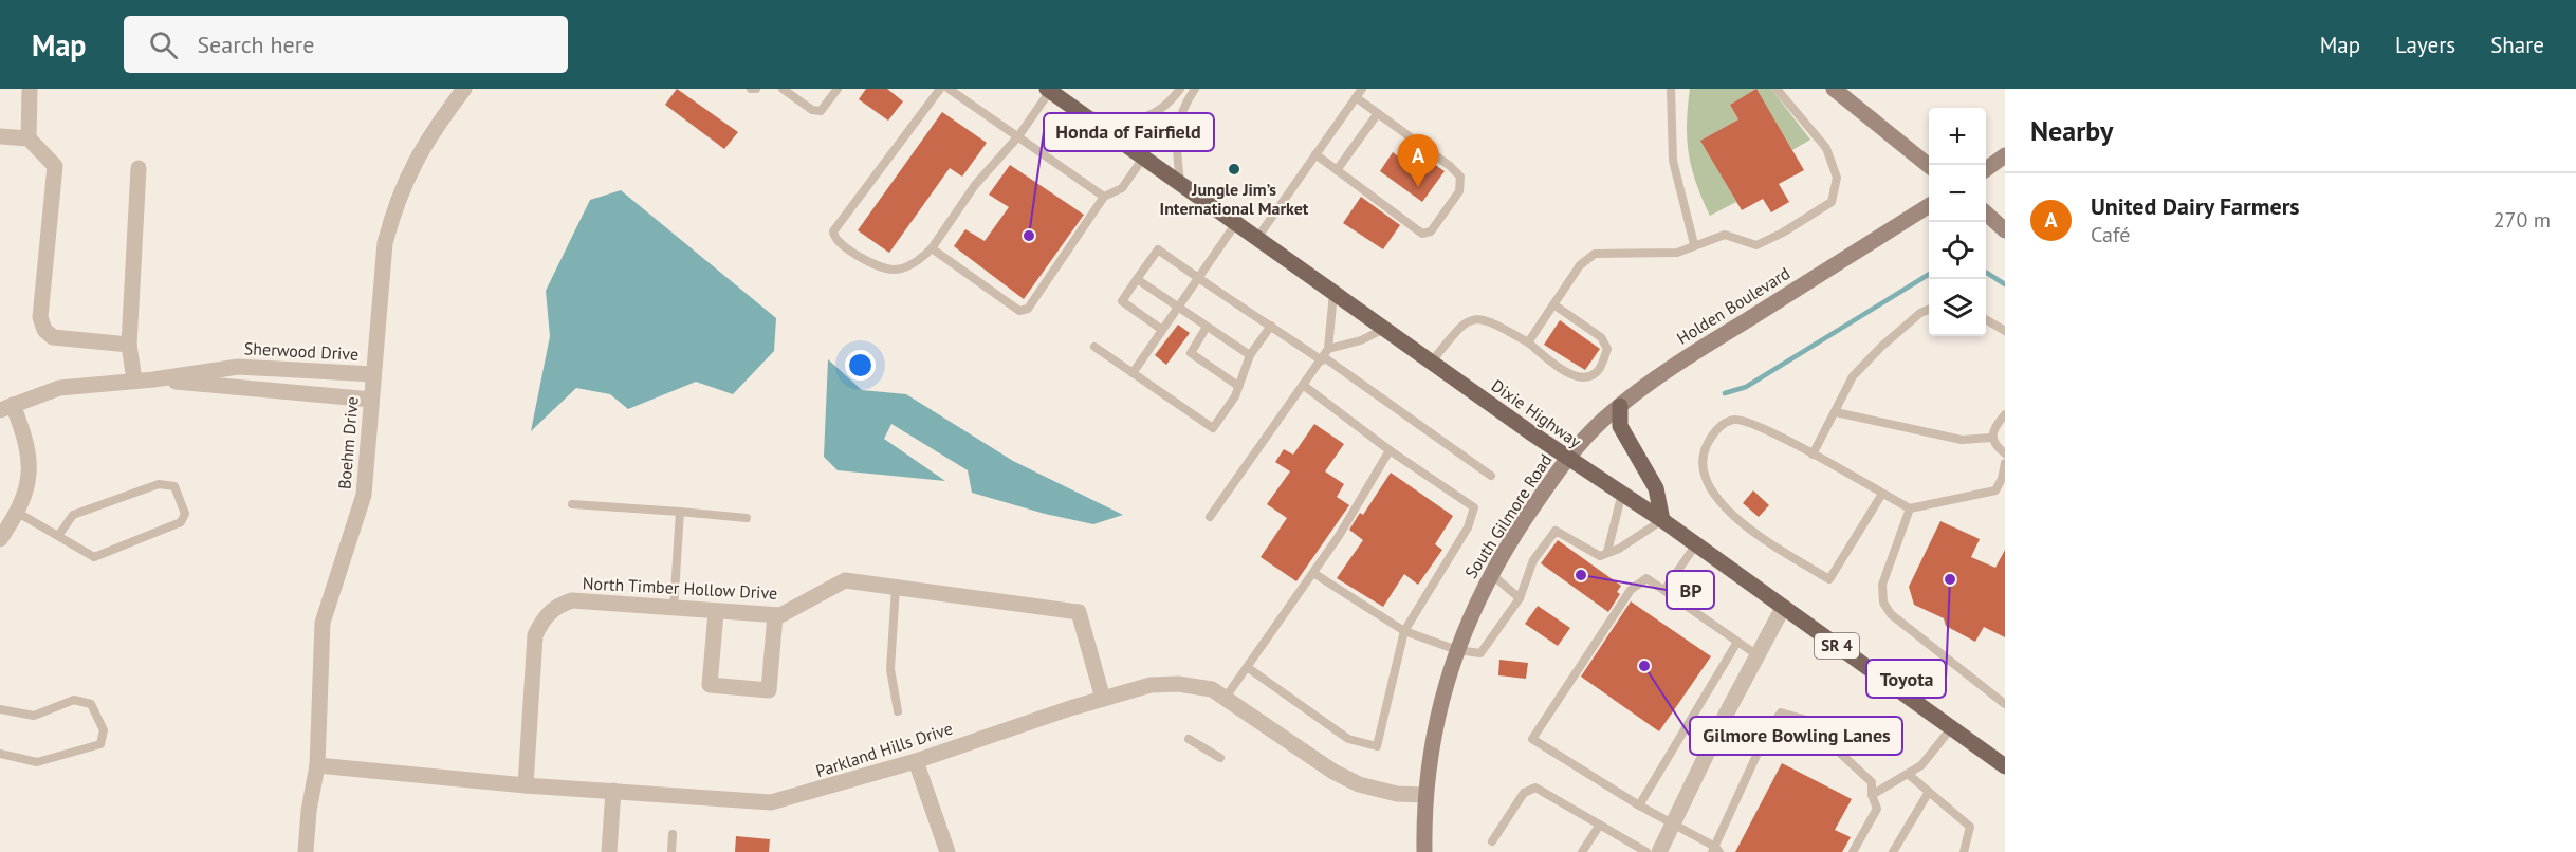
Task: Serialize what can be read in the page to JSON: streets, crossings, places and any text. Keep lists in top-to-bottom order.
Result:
{
  "streets": {
    "main road": [
      "Holden Boulevard",
      "Dixie Highway",
      "South Gilmore Road",
      "SR 4"
    ],
    "street": [
      "Sherwood Drive",
      "Boehm Drive",
      "North Timber Hollow Drive",
      "Parkland Hills Drive"
    ]
  },
  "crossings": [
    ["Holden Boulevard", "Dixie Highway"],
    ["Holden Boulevard", "South Gilmore Road"],
    ["Sherwood Drive", "Boehm Drive"],
    ["Dixie Highway", "South Gilmore Road"],
    ["Boehm Drive", "Parkland Hills Drive"],
    ["South Gilmore Road", "Parkland Hills Drive"],
    ["North Timber Hollow Drive", "Parkland Hills Drive"]
  ],
  "places": [
    "Jungle Jim’s International Market",
    "Honda of Fairfield",
    "BP",
    "Toyota",
    "Gilmore Bowling Lanes"
  ],
  "page": {
    "header": "Map",
    "search": "Search here",
    "nav": ["Map", "Layers", "Share"],
    "heading": "Nearby",
    "map_buttons": ["+", "−"],
    "pins": "A",
    "list": [
      {
        "mark": "A",
        "name": "United Dairy Farmers",
        "note": "Café",
        "value": "270 m"
      }
    ]
  }
}
